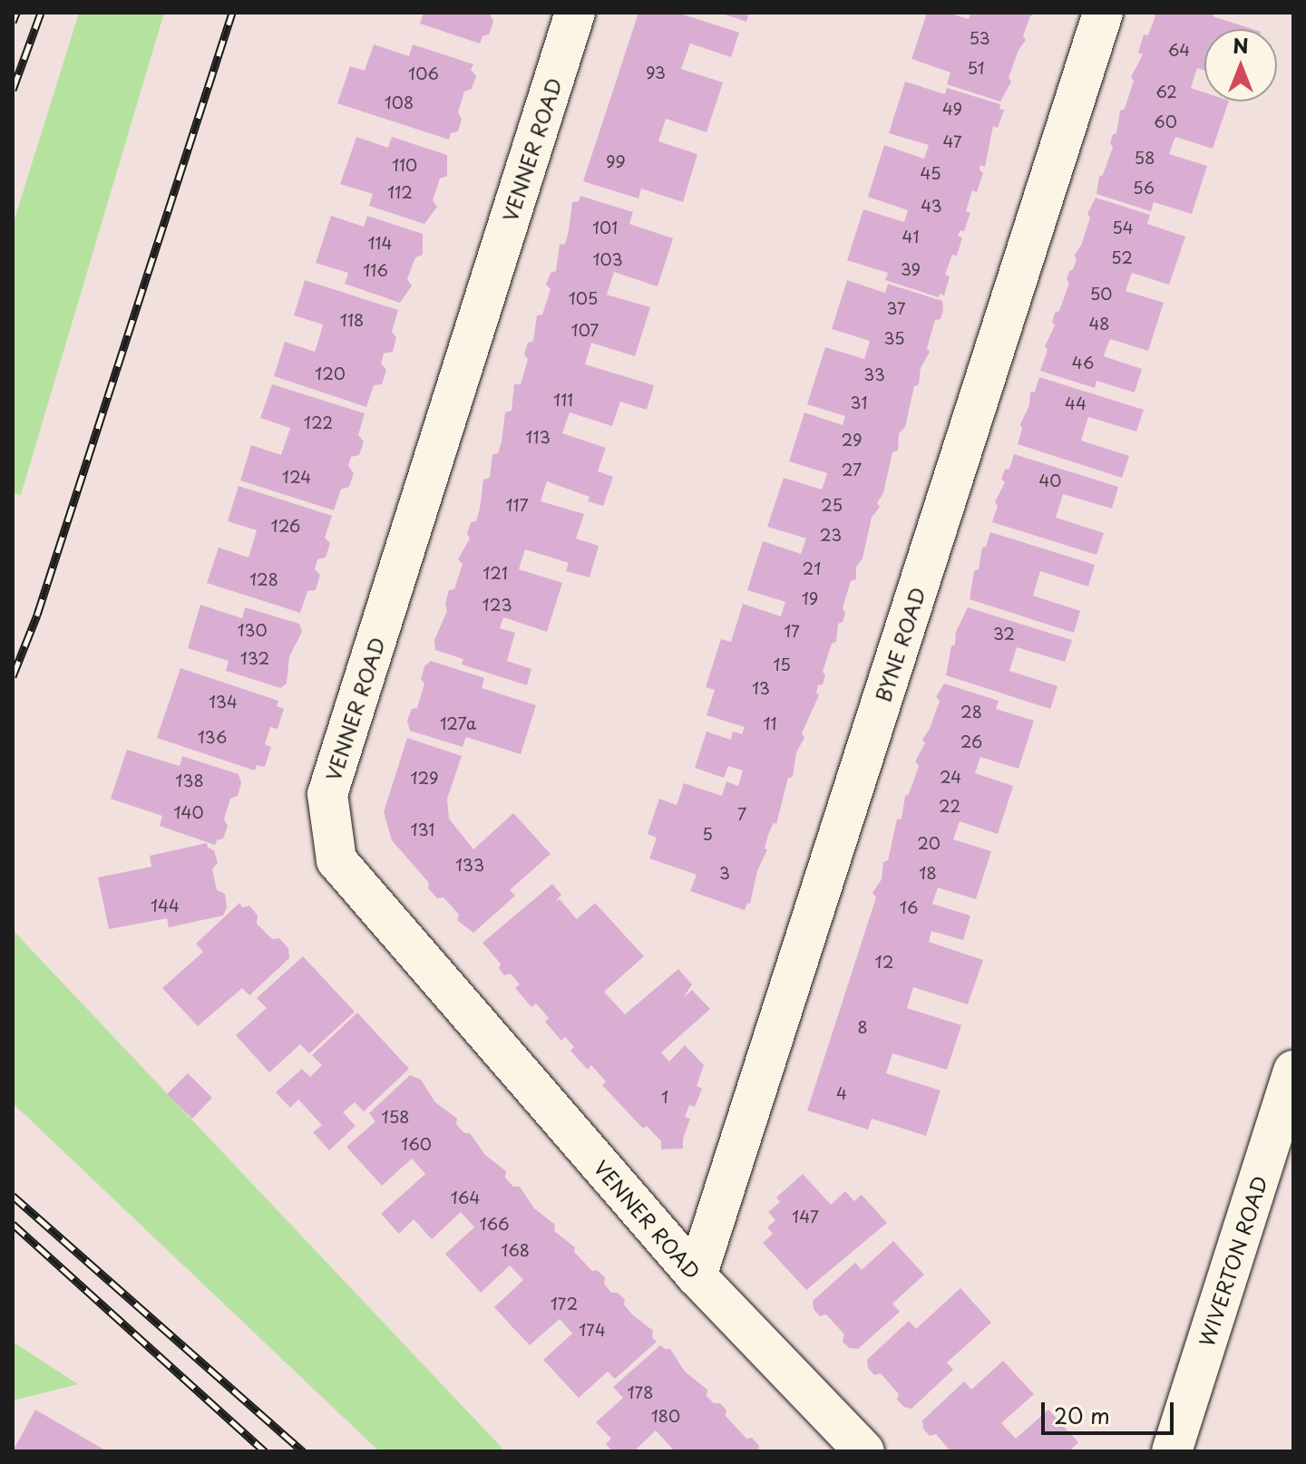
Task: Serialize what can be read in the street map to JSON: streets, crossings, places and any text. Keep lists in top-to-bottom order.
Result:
{
  "streets": {
    "street": ["VENNER ROAD", "BYNE ROAD", "WIVERTON ROAD"]
  },
  "crossings": [
    ["VENNER ROAD", "BYNE ROAD"]
  ],
  "house_numbers": [
    "53",
    "64",
    "51",
    "93",
    "106",
    "62",
    "108",
    "49",
    "60",
    "47",
    "58",
    "99",
    "110",
    "45",
    "56",
    "112",
    "43",
    "101",
    "54",
    "41",
    "114",
    "52",
    "103",
    "39",
    "116",
    "50",
    "105",
    "37",
    "118",
    "48",
    "107",
    "35",
    "46",
    "120",
    "33",
    "111",
    "31",
    "44",
    "122",
    "113",
    "29",
    "27",
    "124",
    "40",
    "117",
    "25",
    "126",
    "23",
    "21",
    "121",
    "128",
    "19",
    "123",
    "130",
    "17",
    "32",
    "132",
    "15",
    "13",
    "134",
    "28",
    "127a",
    "11",
    "136",
    "26",
    "24",
    "129",
    "138",
    "22",
    "140",
    "7",
    "131",
    "5",
    "20",
    "133",
    "3",
    "18",
    "144",
    "16",
    "12",
    "8",
    "4",
    "1",
    "158",
    "160",
    "164",
    "147",
    "166",
    "168",
    "172",
    "174",
    "178",
    "180"
  ],
  "scale_bar": "20 m",
  "north": "top"
}
